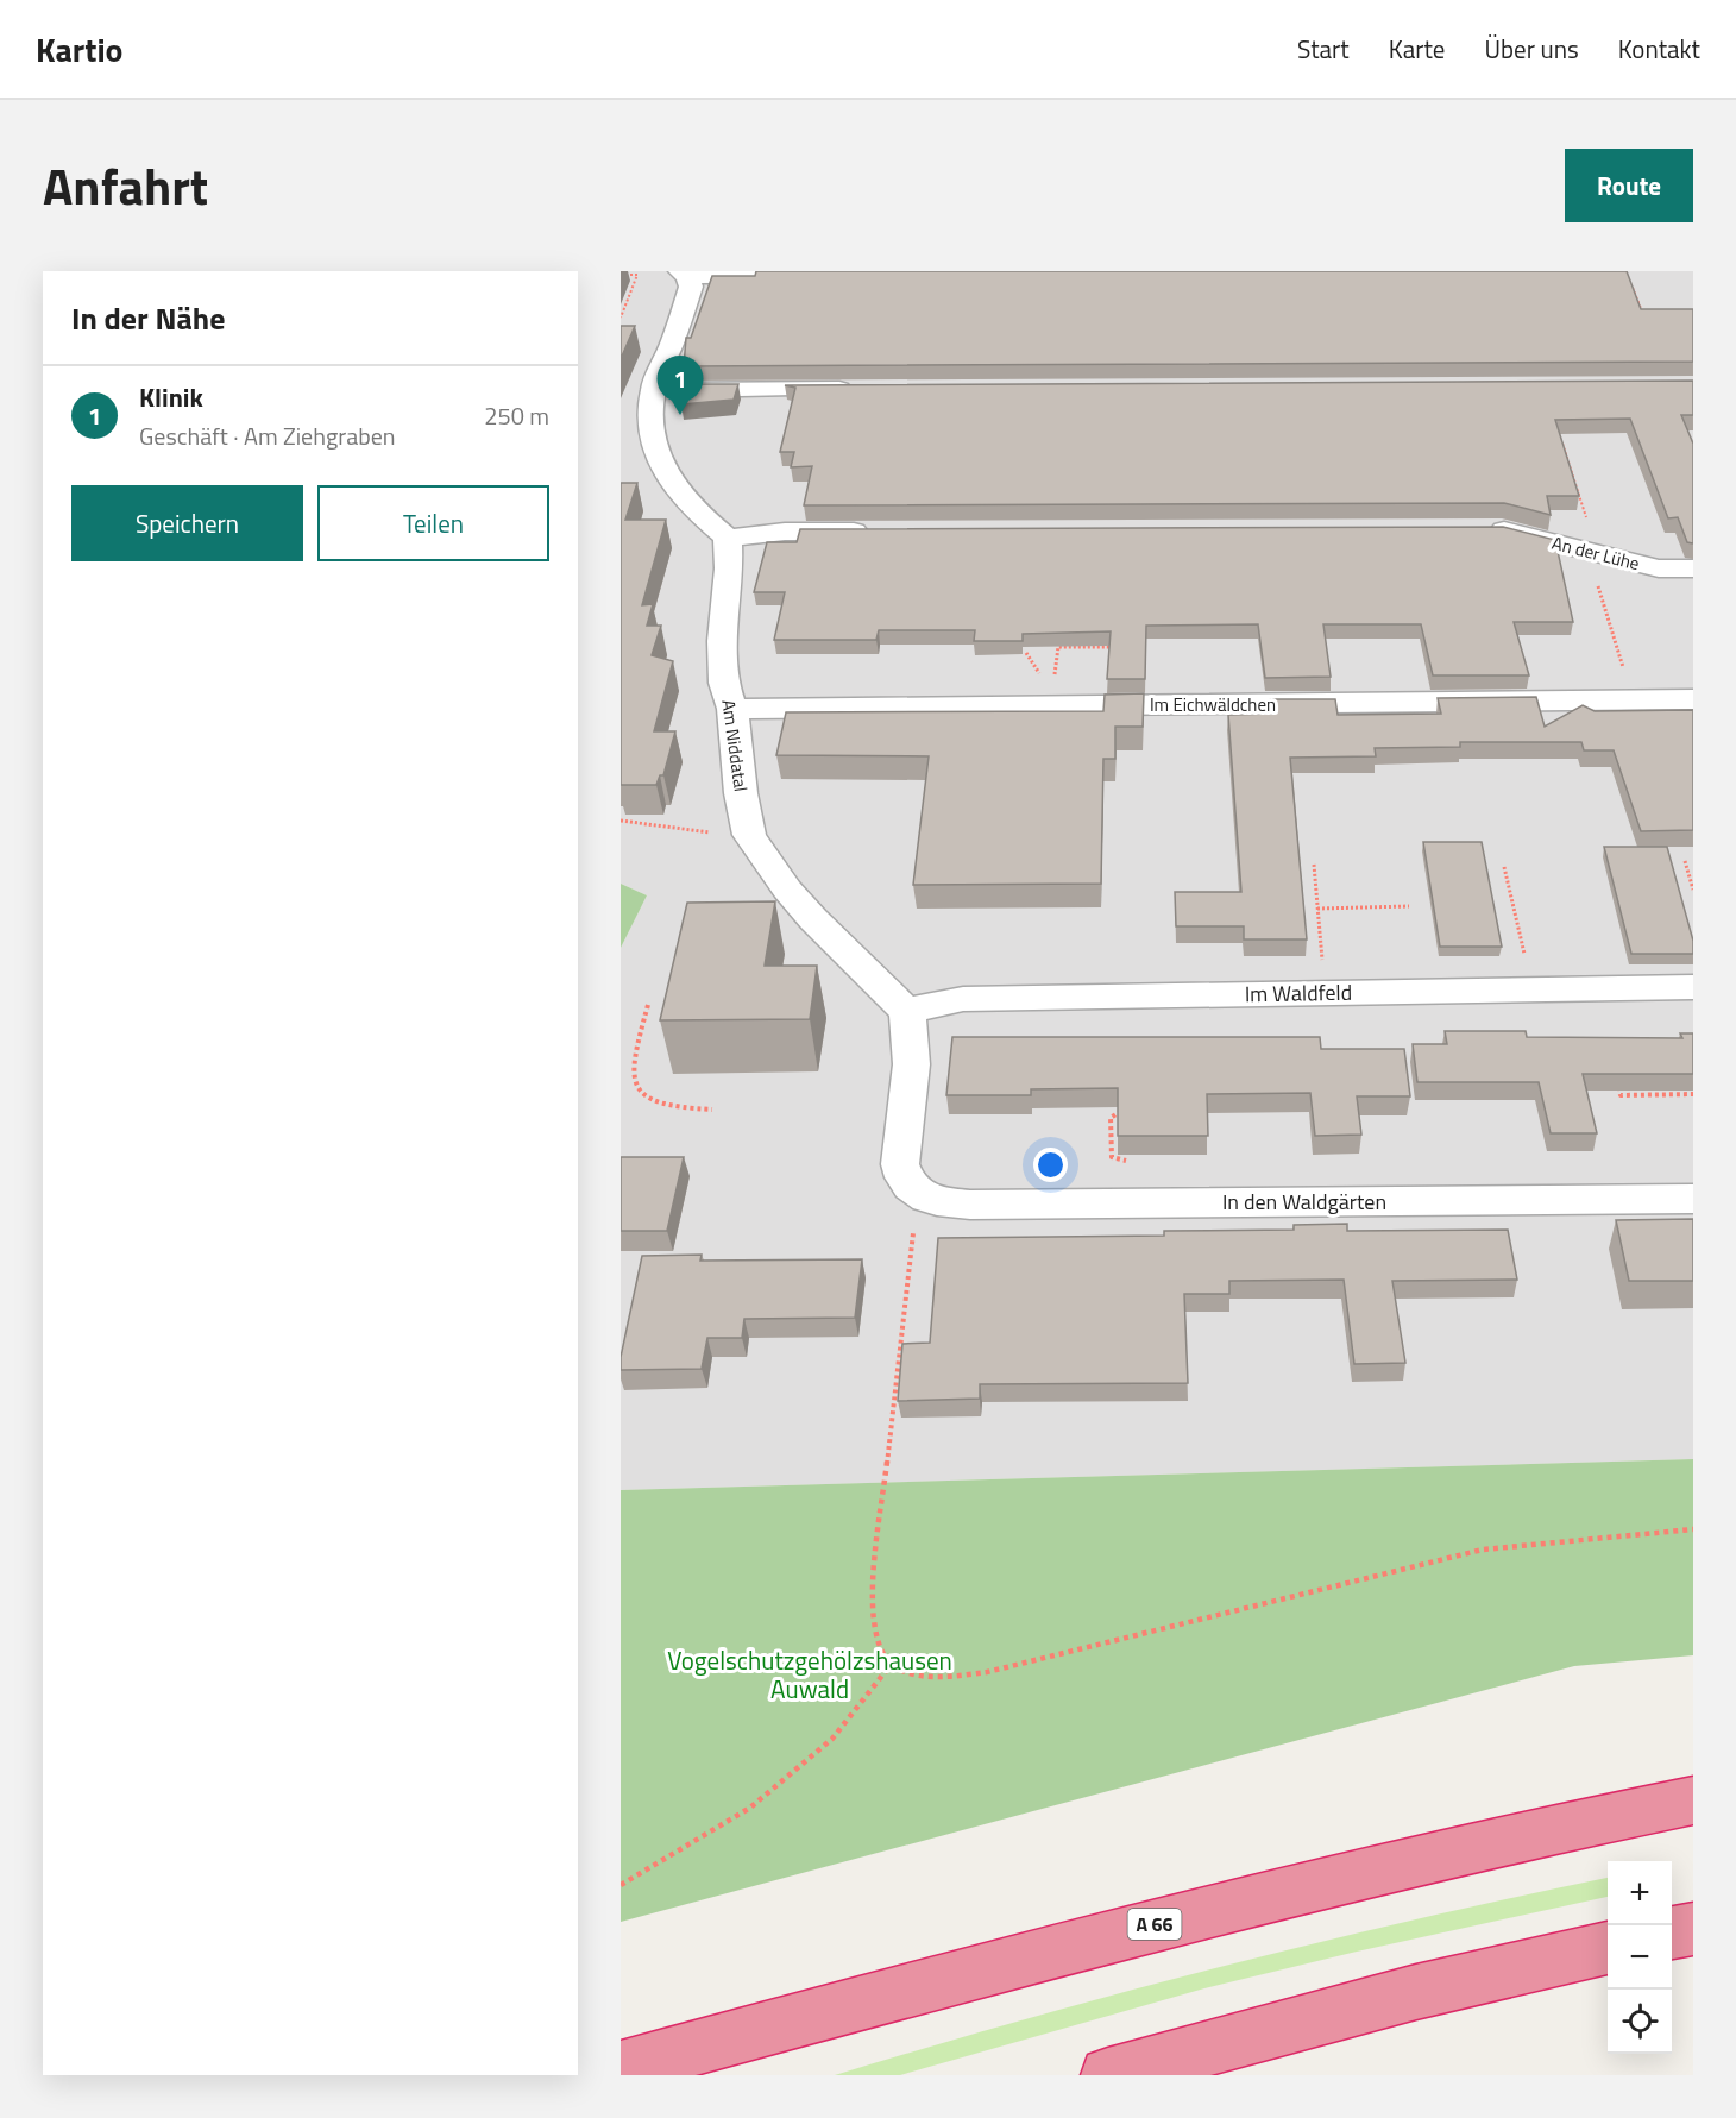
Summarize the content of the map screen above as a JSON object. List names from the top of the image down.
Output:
{
  "streets": {
    "highway": ["A 66"],
    "street": [
      "An der Lühe",
      "Im Eichwäldchen",
      "Am Niddatal",
      "Im Waldfeld",
      "In den Waldgärten"
    ]
  },
  "crossings": [
    ["Im Eichwäldchen", "Am Niddatal"],
    ["Am Niddatal", "Im Waldfeld"]
  ],
  "parks": ["Vogelschutzgehölzshausen Auwald"],
  "page": {
    "header": "Kartio",
    "nav": [
      "Start",
      "Karte",
      "Über uns",
      "Kontakt"
    ],
    "title": "Anfahrt",
    "buttons": [
      "Route",
      ["Speichern", "Teilen"]
    ],
    "heading": "In der Nähe",
    "pins": "1",
    "list": [
      {
        "mark": "1",
        "name": "Klinik",
        "note": "Geschäft · Am Ziehgraben",
        "value": "250 m"
      }
    ],
    "map_buttons": ["+", "−"]
  }
}
